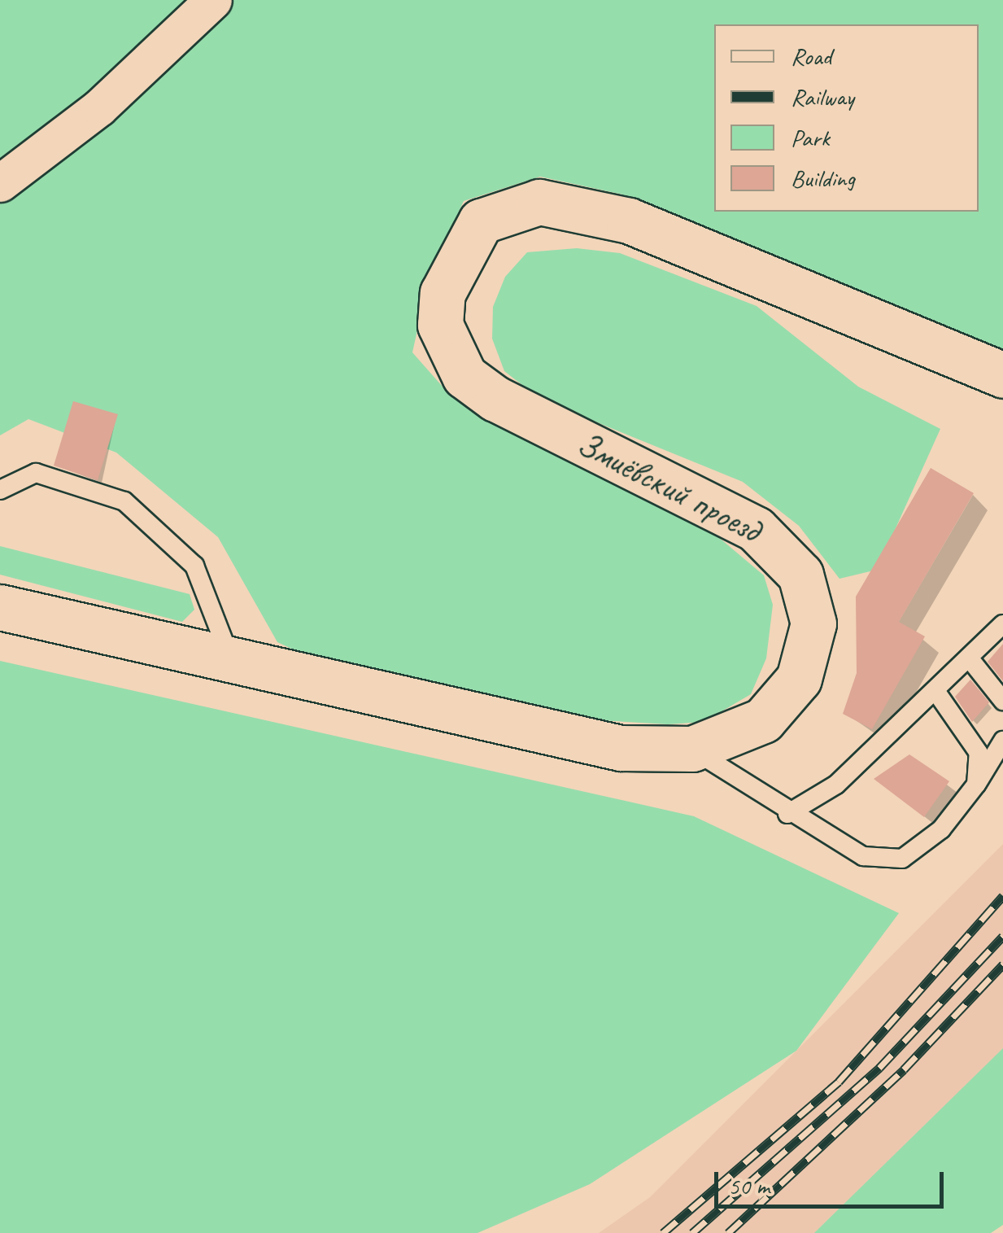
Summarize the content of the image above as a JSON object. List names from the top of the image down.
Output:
{
  "streets": {
    "main road": ["Змиёвский проезд"]
  },
  "legend": [
    "Road",
    "Railway",
    "Park",
    "Building"
  ],
  "scale_bar": "50 m"
}
